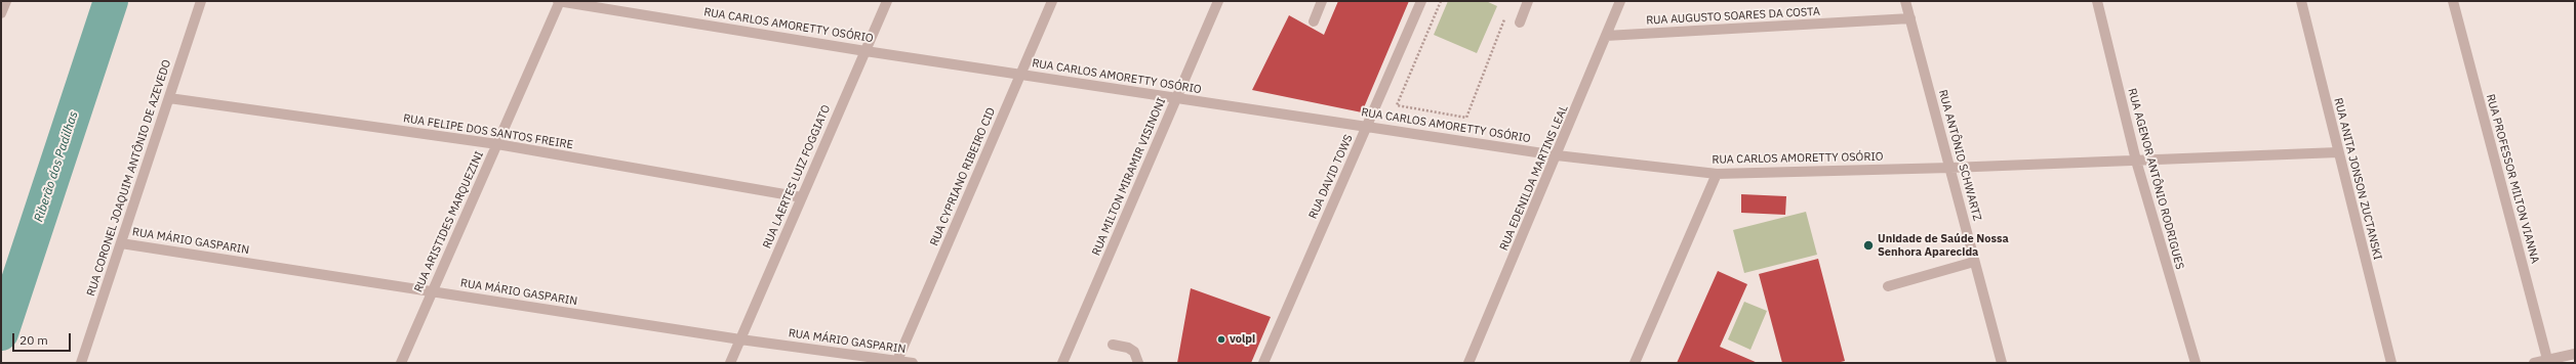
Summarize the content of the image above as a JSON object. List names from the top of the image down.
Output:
{
  "streets": {
    "street": [
      "RUA AUGUSTO SOARES DA COSTA",
      "RUA CARLOS AMORETTY OSÓRIO",
      "RUA FELIPE DOS SANTOS FREIRE",
      "RUA ANTÔNIO SCHWARTZ",
      "RUA LAERTES LUIZ FOGGIATO",
      "RUA CYPRIANO RIBEIRO CID",
      "RUA MILTON MIRAMIR VISINONI",
      "RUA DAVID TOWS",
      "RUA CORONEL JOAQUIM ANTÔNIO DE AZEVEDO",
      "RUA EDENILDA MARTINS LEAL",
      "RUA AGENOR ANTÔNIO RODRIGUES",
      "RUA ANITA JONSON ZUCTANSKI",
      "RUA PROFESSOR MILTON VIANNA",
      "RUA ARISTIDES MARQUEZINI",
      "RUA MÁRIO GASPARIN"
    ]
  },
  "crossings": [
    ["RUA AUGUSTO SOARES DA COSTA", "RUA ANTÔNIO SCHWARTZ"],
    ["RUA AUGUSTO SOARES DA COSTA", "RUA EDENILDA MARTINS LEAL"],
    ["RUA CARLOS AMORETTY OSÓRIO", "RUA ANTÔNIO SCHWARTZ"],
    ["RUA CARLOS AMORETTY OSÓRIO", "RUA LAERTES LUIZ FOGGIATO"],
    ["RUA CARLOS AMORETTY OSÓRIO", "RUA CYPRIANO RIBEIRO CID"],
    ["RUA CARLOS AMORETTY OSÓRIO", "RUA MILTON MIRAMIR VISINONI"],
    ["RUA CARLOS AMORETTY OSÓRIO", "RUA DAVID TOWS"],
    ["RUA CARLOS AMORETTY OSÓRIO", "RUA EDENILDA MARTINS LEAL"],
    ["RUA CARLOS AMORETTY OSÓRIO", "RUA AGENOR ANTÔNIO RODRIGUES"],
    ["RUA CARLOS AMORETTY OSÓRIO", "RUA ANITA JONSON ZUCTANSKI"],
    ["RUA CARLOS AMORETTY OSÓRIO", "RUA ARISTIDES MARQUEZINI"],
    ["RUA FELIPE DOS SANTOS FREIRE", "RUA LAERTES LUIZ FOGGIATO"],
    ["RUA FELIPE DOS SANTOS FREIRE", "RUA CORONEL JOAQUIM ANTÔNIO DE AZEVEDO"],
    ["RUA FELIPE DOS SANTOS FREIRE", "RUA ARISTIDES MARQUEZINI"],
    ["RUA LAERTES LUIZ FOGGIATO", "RUA MÁRIO GASPARIN"],
    ["RUA CYPRIANO RIBEIRO CID", "RUA MÁRIO GASPARIN"],
    ["RUA CORONEL JOAQUIM ANTÔNIO DE AZEVEDO", "RUA MÁRIO GASPARIN"],
    ["RUA ARISTIDES MARQUEZINI", "RUA MÁRIO GASPARIN"]
  ],
  "water": ["Riberão dos Padilhas"],
  "places": ["Unidade de Saúde Nossa Senhora Aparecida", "volpi"],
  "scale_bar": "20 m"
}
